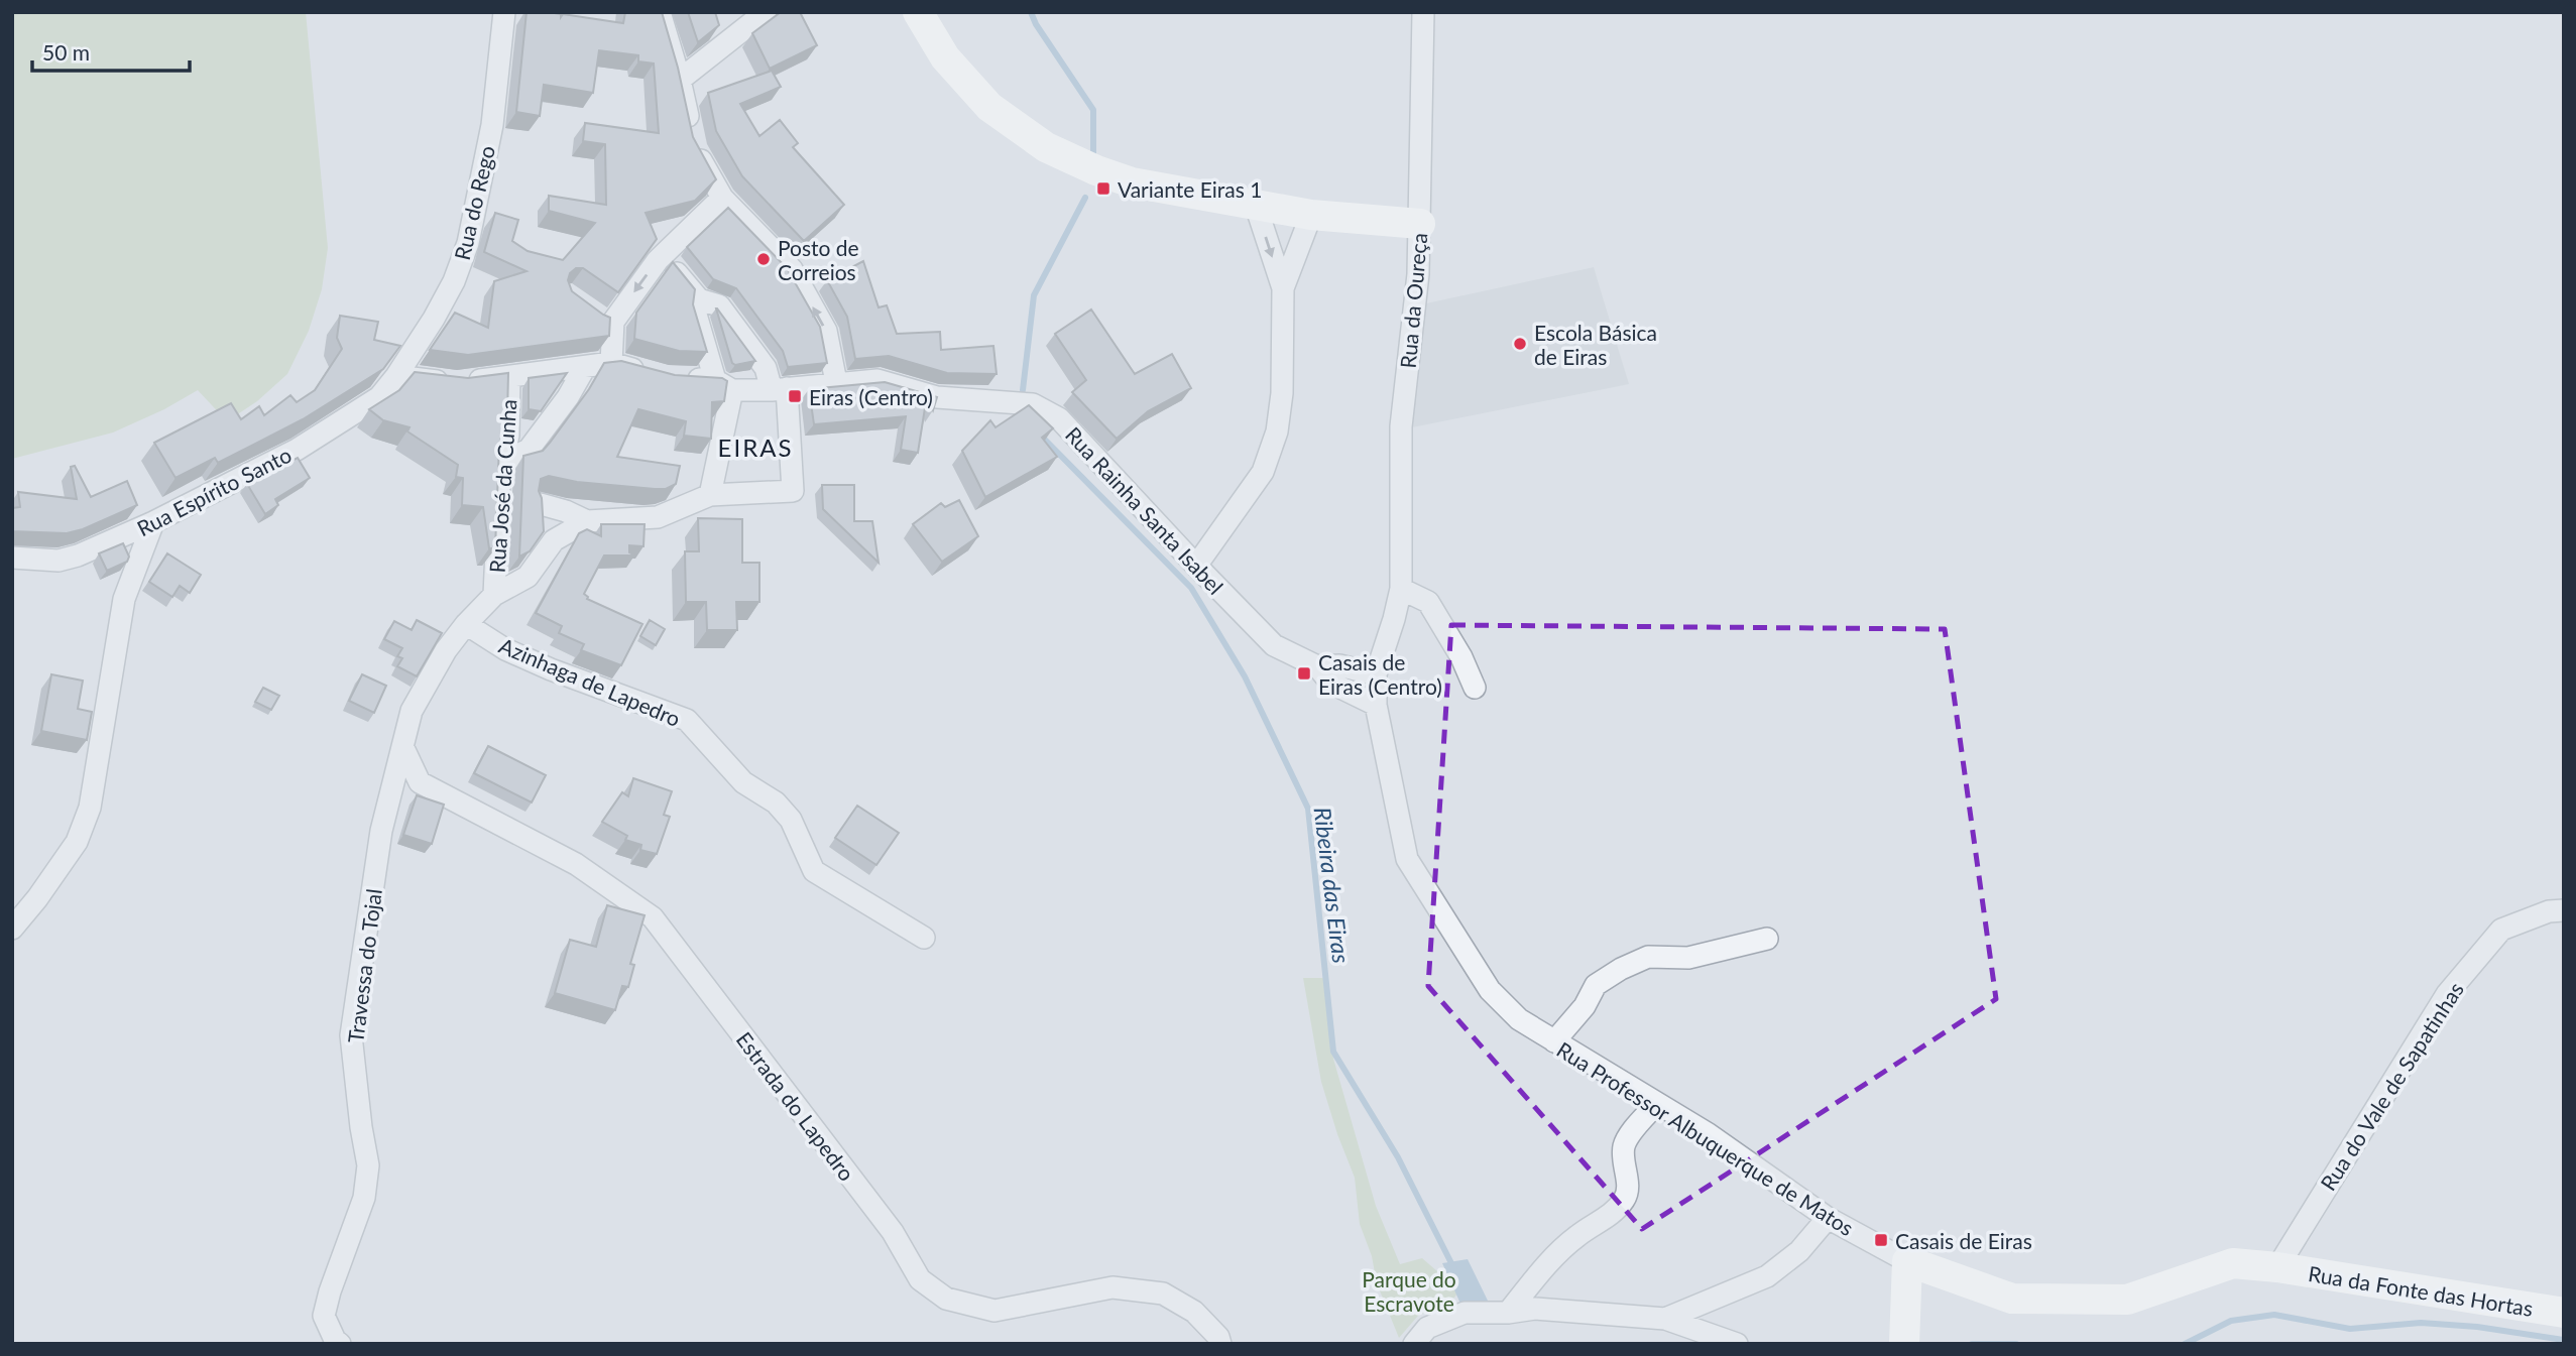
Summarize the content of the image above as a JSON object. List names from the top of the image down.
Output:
{
  "streets": {
    "street": [
      "Rua do Rego",
      "Rua da Oureça",
      "Rua José da Cunha",
      "Rua Espírito Santo",
      "Rua Rainha Santa Isabel",
      "Azinhaga de Lapedro",
      "Travessa do Tojal",
      "Rua do Vale de Sapatinhas",
      "Estrada do Lapedro",
      "Rua Professor Albuquerque de Matos",
      "Rua da Fonte das Hortas"
    ]
  },
  "crossings": [
    ["Rua do Rego", "Rua Espírito Santo"],
    ["Rua da Oureça", "Rua Professor Albuquerque de Matos"],
    ["Rua José da Cunha", "Travessa do Tojal"],
    ["Azinhaga de Lapedro", "Travessa do Tojal"],
    ["Travessa do Tojal", "Estrada do Lapedro"],
    ["Rua do Vale de Sapatinhas", "Rua da Fonte das Hortas"],
    ["Rua Professor Albuquerque de Matos", "Rua da Fonte das Hortas"]
  ],
  "districts": ["EIRAS"],
  "water": ["Ribeira das Eiras"],
  "parks": ["Parque do Escravote"],
  "places": {
    "transit": [
      "Variante Eiras 1",
      "Eiras (Centro)",
      "Casais de Eiras (Centro)",
      "Casais de Eiras"
    ],
    "other": ["Posto de Correios", "Escola Básica de Eiras"]
  },
  "scale_bar": "50 m"
}
